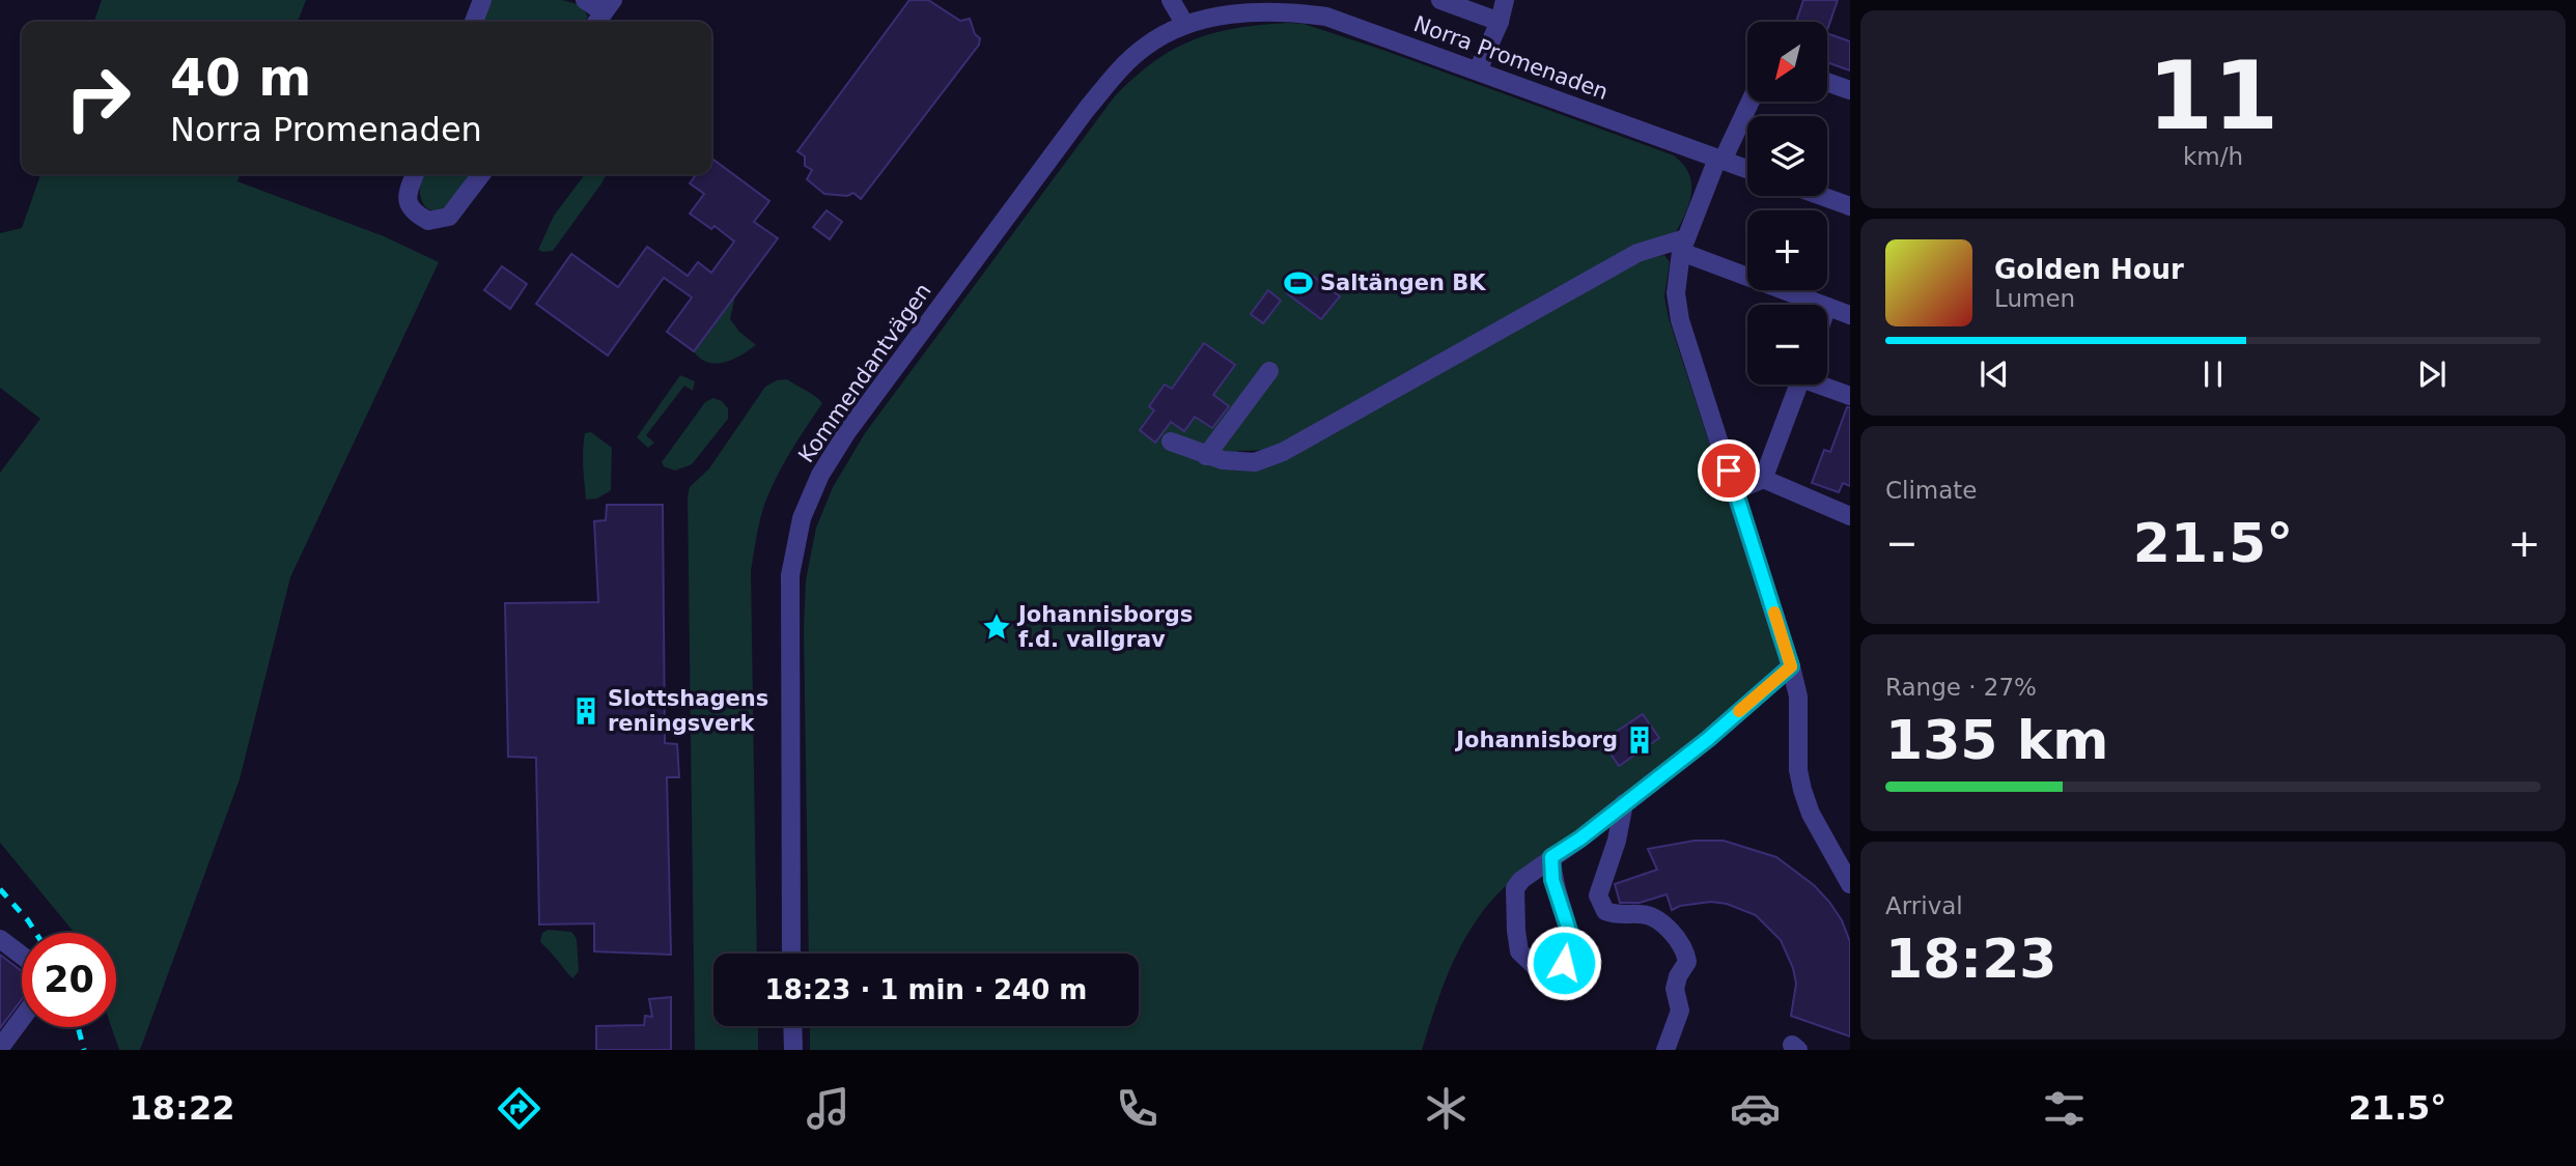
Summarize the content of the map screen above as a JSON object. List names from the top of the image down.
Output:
{
  "streets": {
    "street": ["Norra Promenaden", "Kommendantvägen"]
  },
  "crossings": [
    ["Norra Promenaden", "Kommendantvägen"]
  ],
  "places": {
    "sports": ["Saltängen BK"],
    "place": ["Johannisborgs f.d. vallgrav"],
    "building": ["Slottshagens reningsverk", "Johannisborg"]
  },
  "north": "bottom left",
  "page": {
    "tile": [
      ["11", "km/h"],
      "Climate",
      ["Range · 27%", "135 km"],
      ["Arrival", "18:23"]
    ],
    "map_buttons": ["+", "−"],
    "turn": ["40 m", "Norra Promenaden"],
    "song": ["Golden Hour", "Lumen"],
    "heat": ["−", "21.5°", "+"],
    "limit": "20",
    "trip": "18:23 · 1 min · 240 m",
    "tabs": ["18:22", "21.5°"]
  }
}
